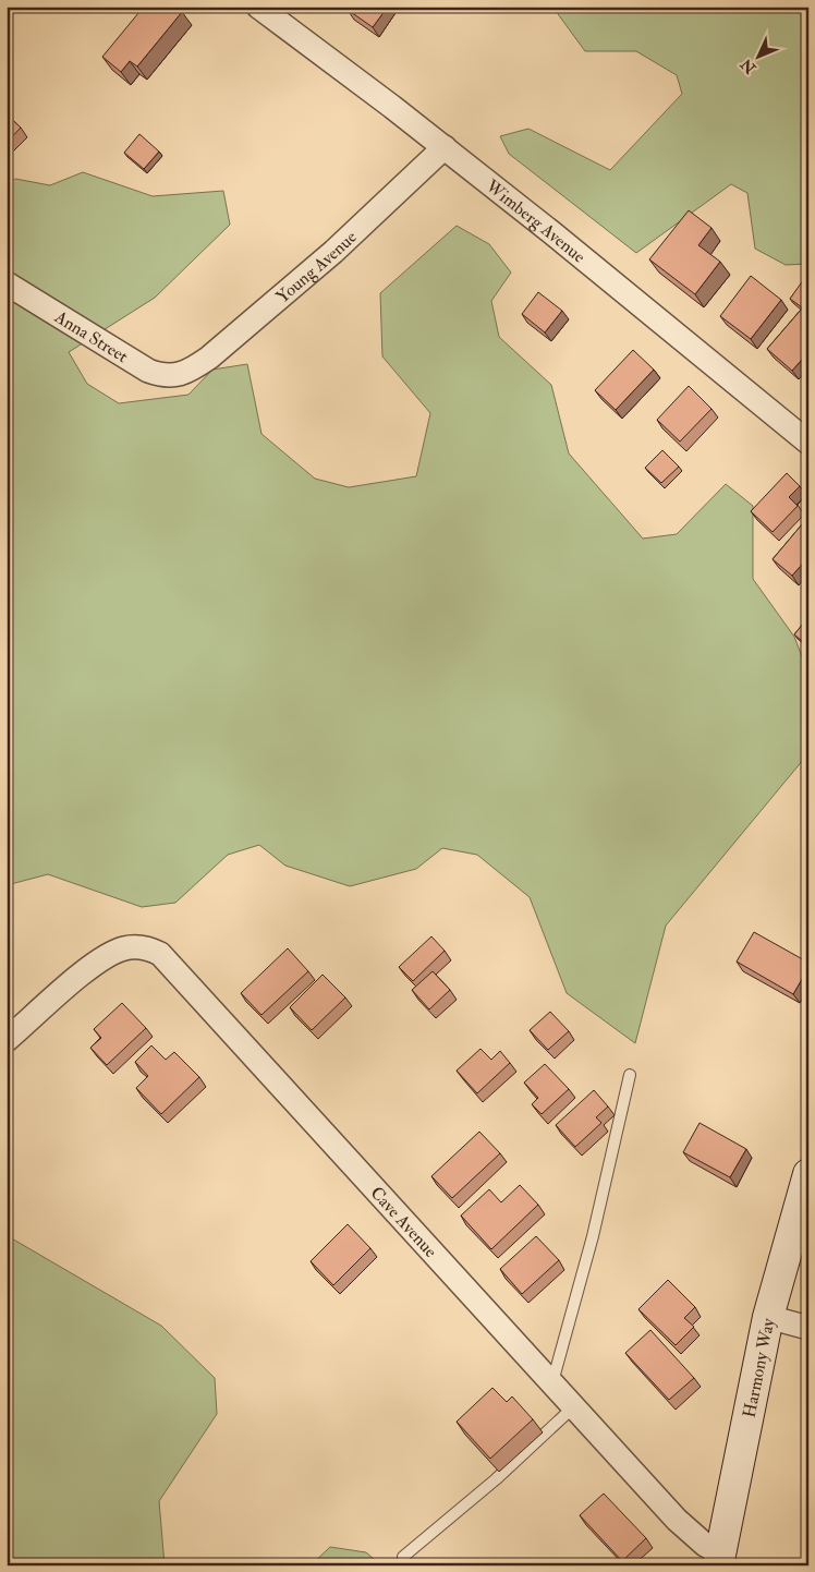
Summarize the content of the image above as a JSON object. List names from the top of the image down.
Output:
{
  "streets": {
    "street": [
      "Wimberg Avenue",
      "Young Avenue",
      "Anna Street",
      "Cave Avenue",
      "Harmony Way"
    ]
  },
  "crossings": [
    ["Wimberg Avenue", "Young Avenue"],
    ["Young Avenue", "Anna Street"],
    ["Cave Avenue", "Harmony Way"]
  ],
  "north": "bottom left"
}
